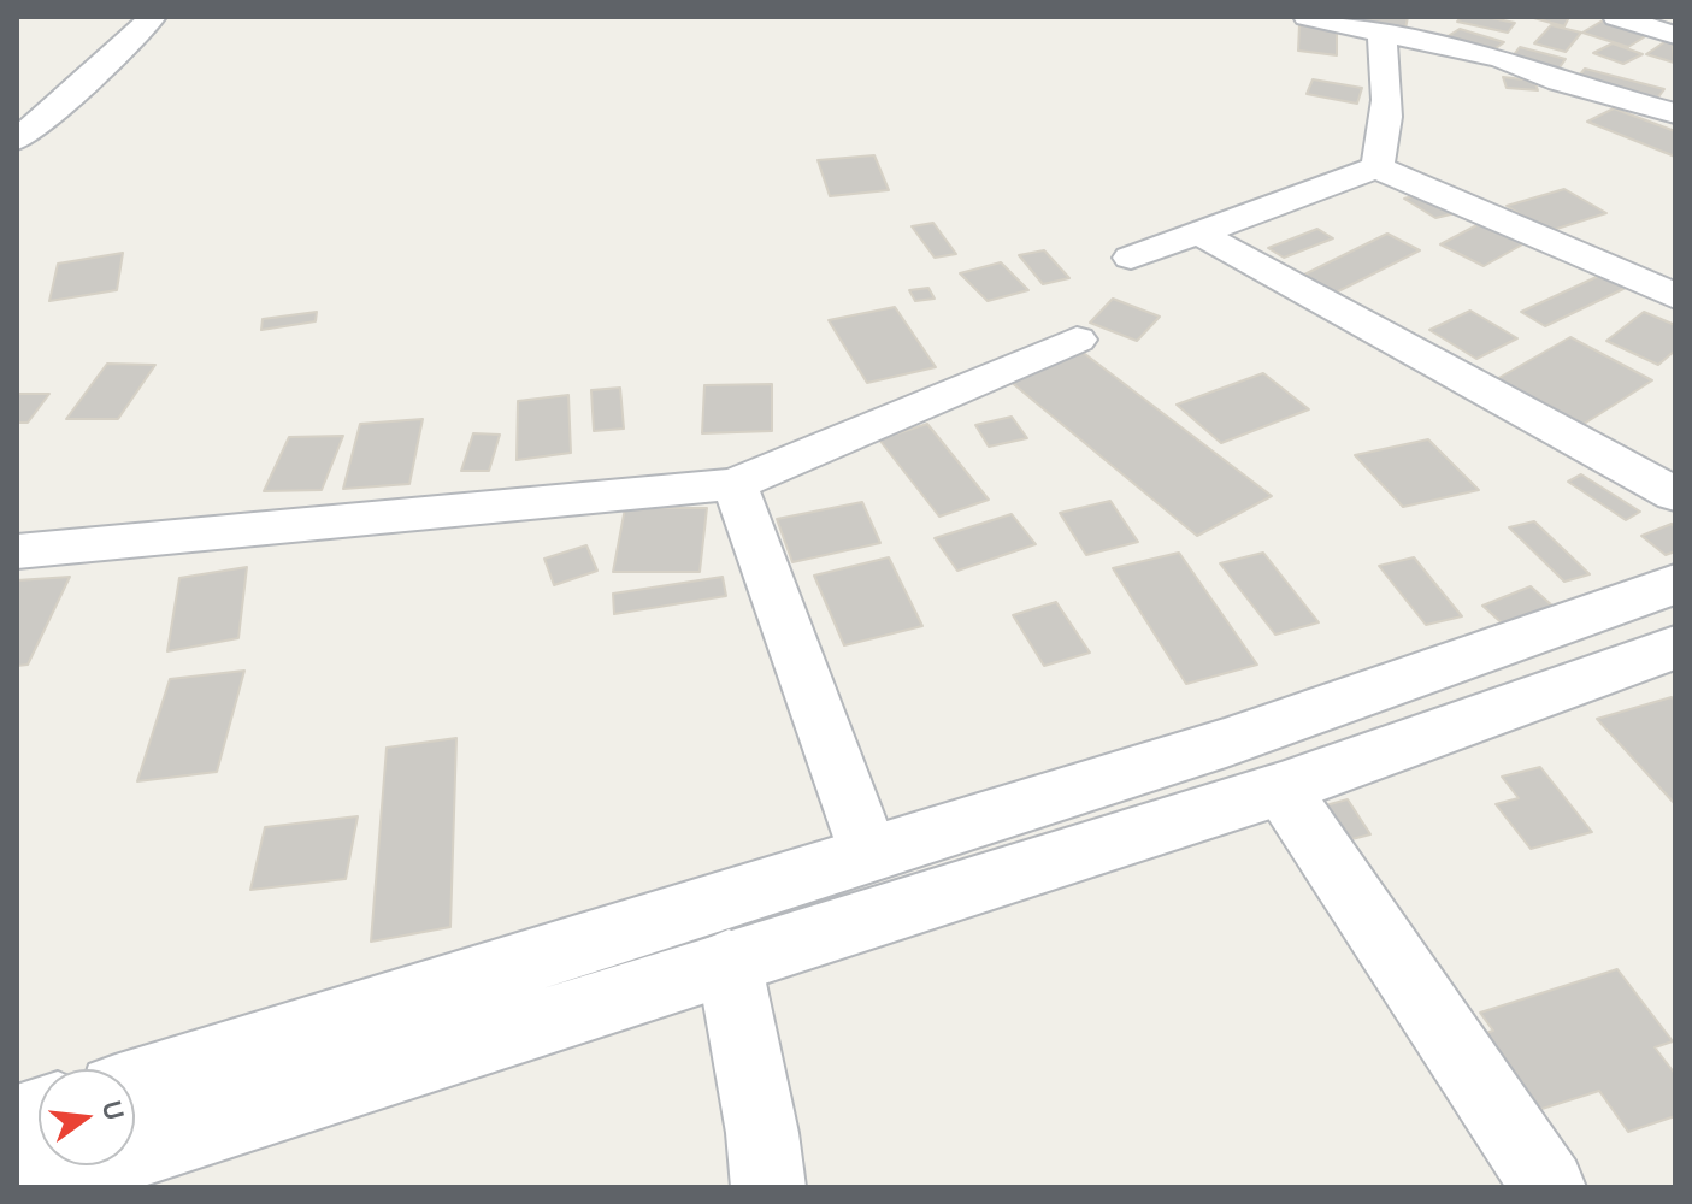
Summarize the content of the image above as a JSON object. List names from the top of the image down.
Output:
{
  "north": "right"
}
